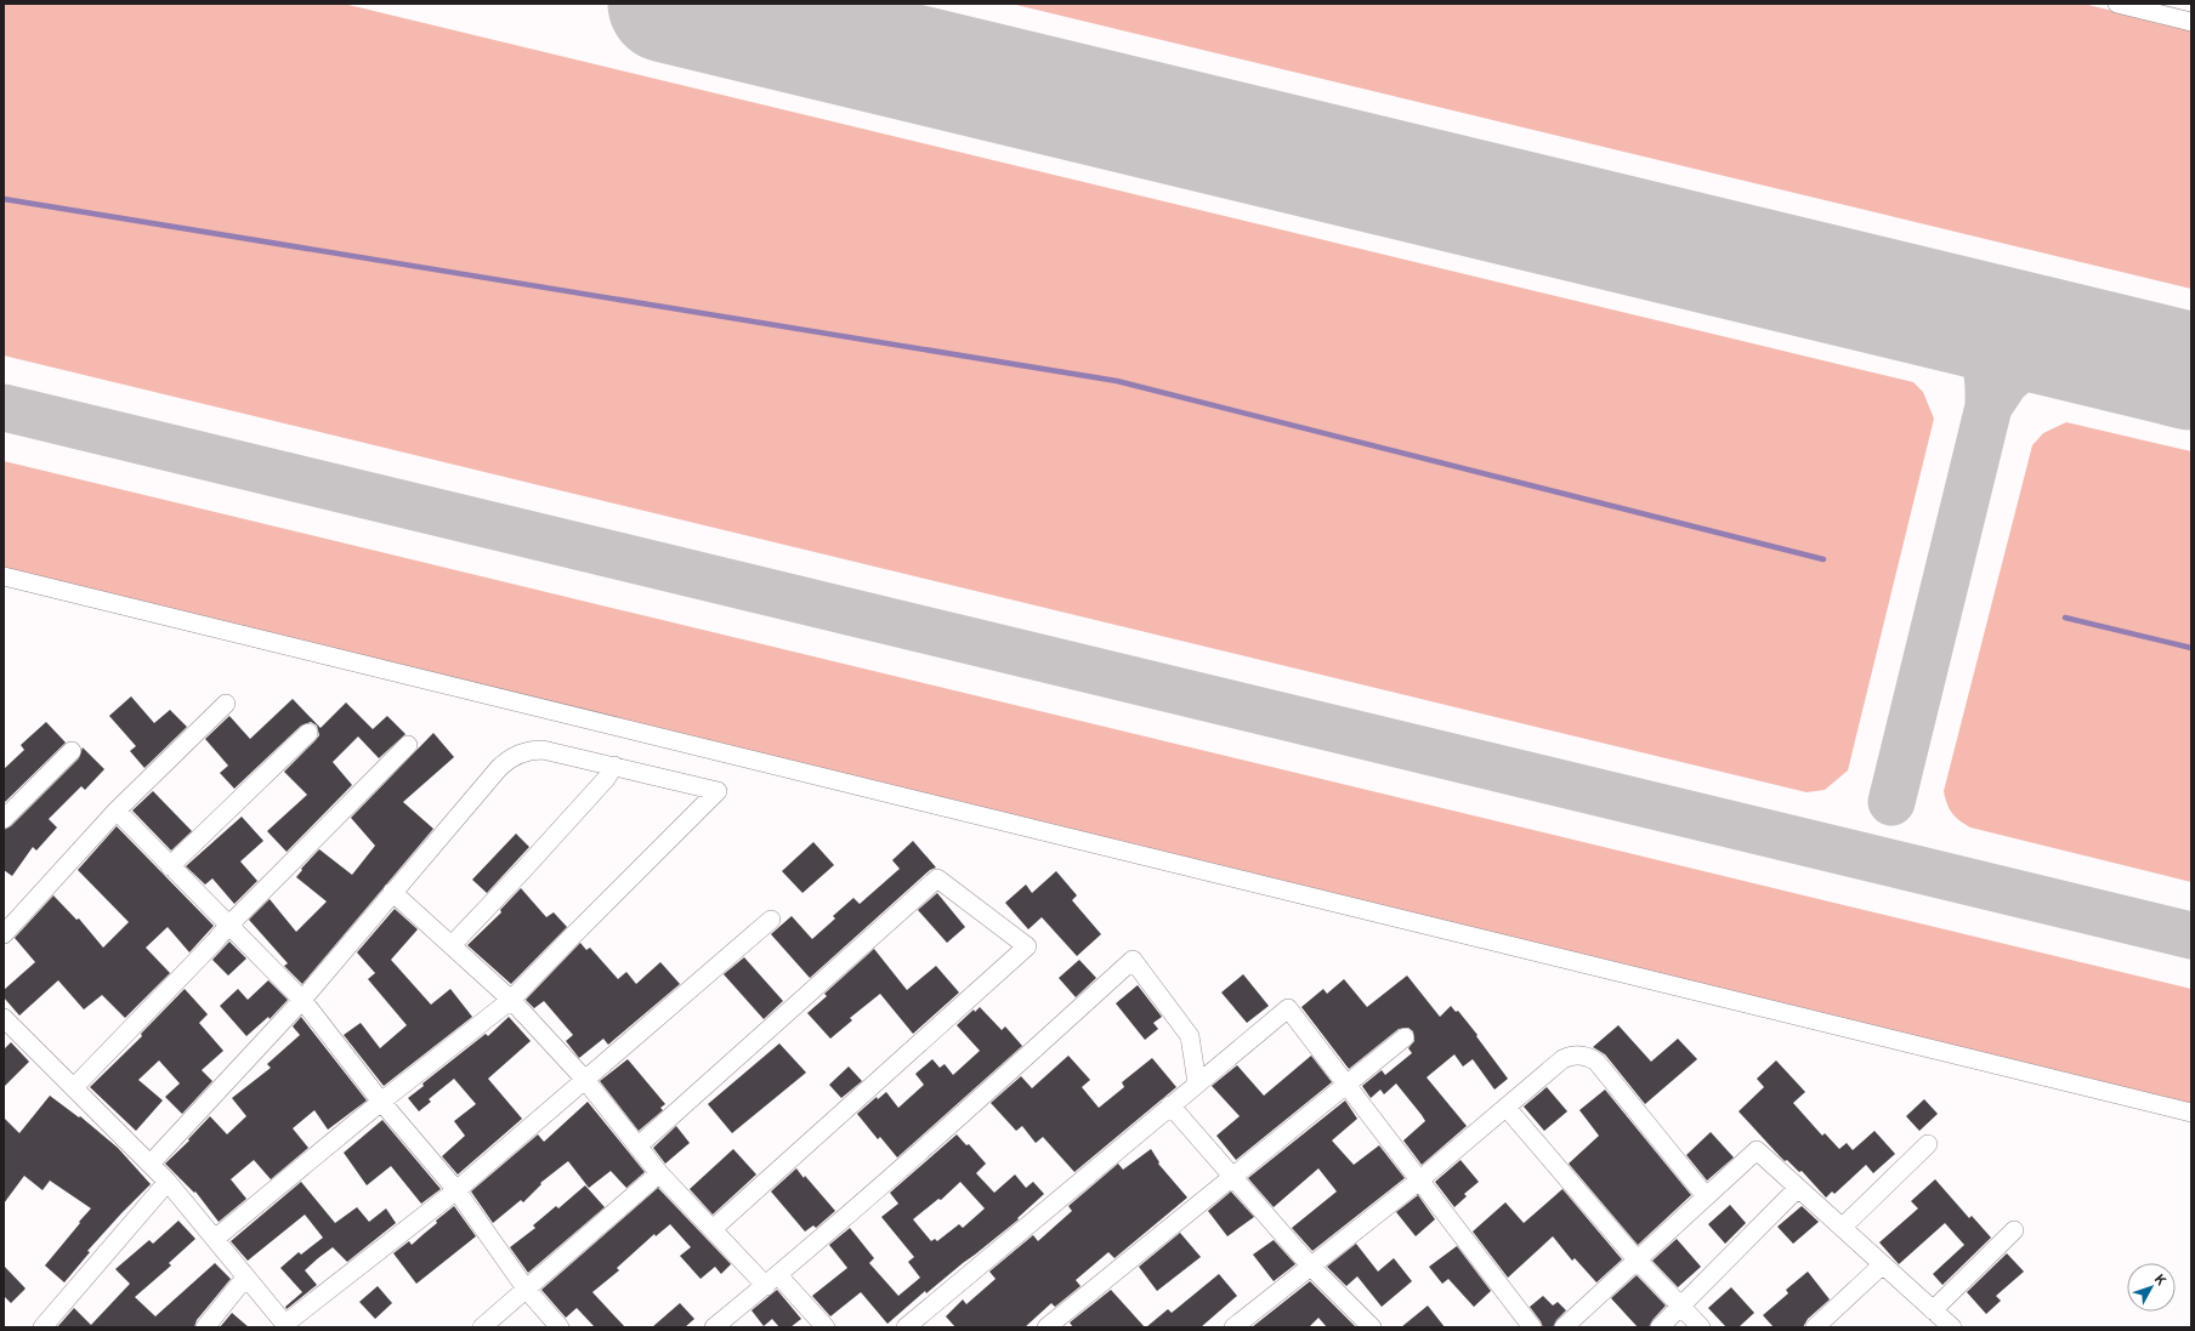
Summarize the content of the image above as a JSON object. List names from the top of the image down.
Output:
{
  "north": "top right"
}
